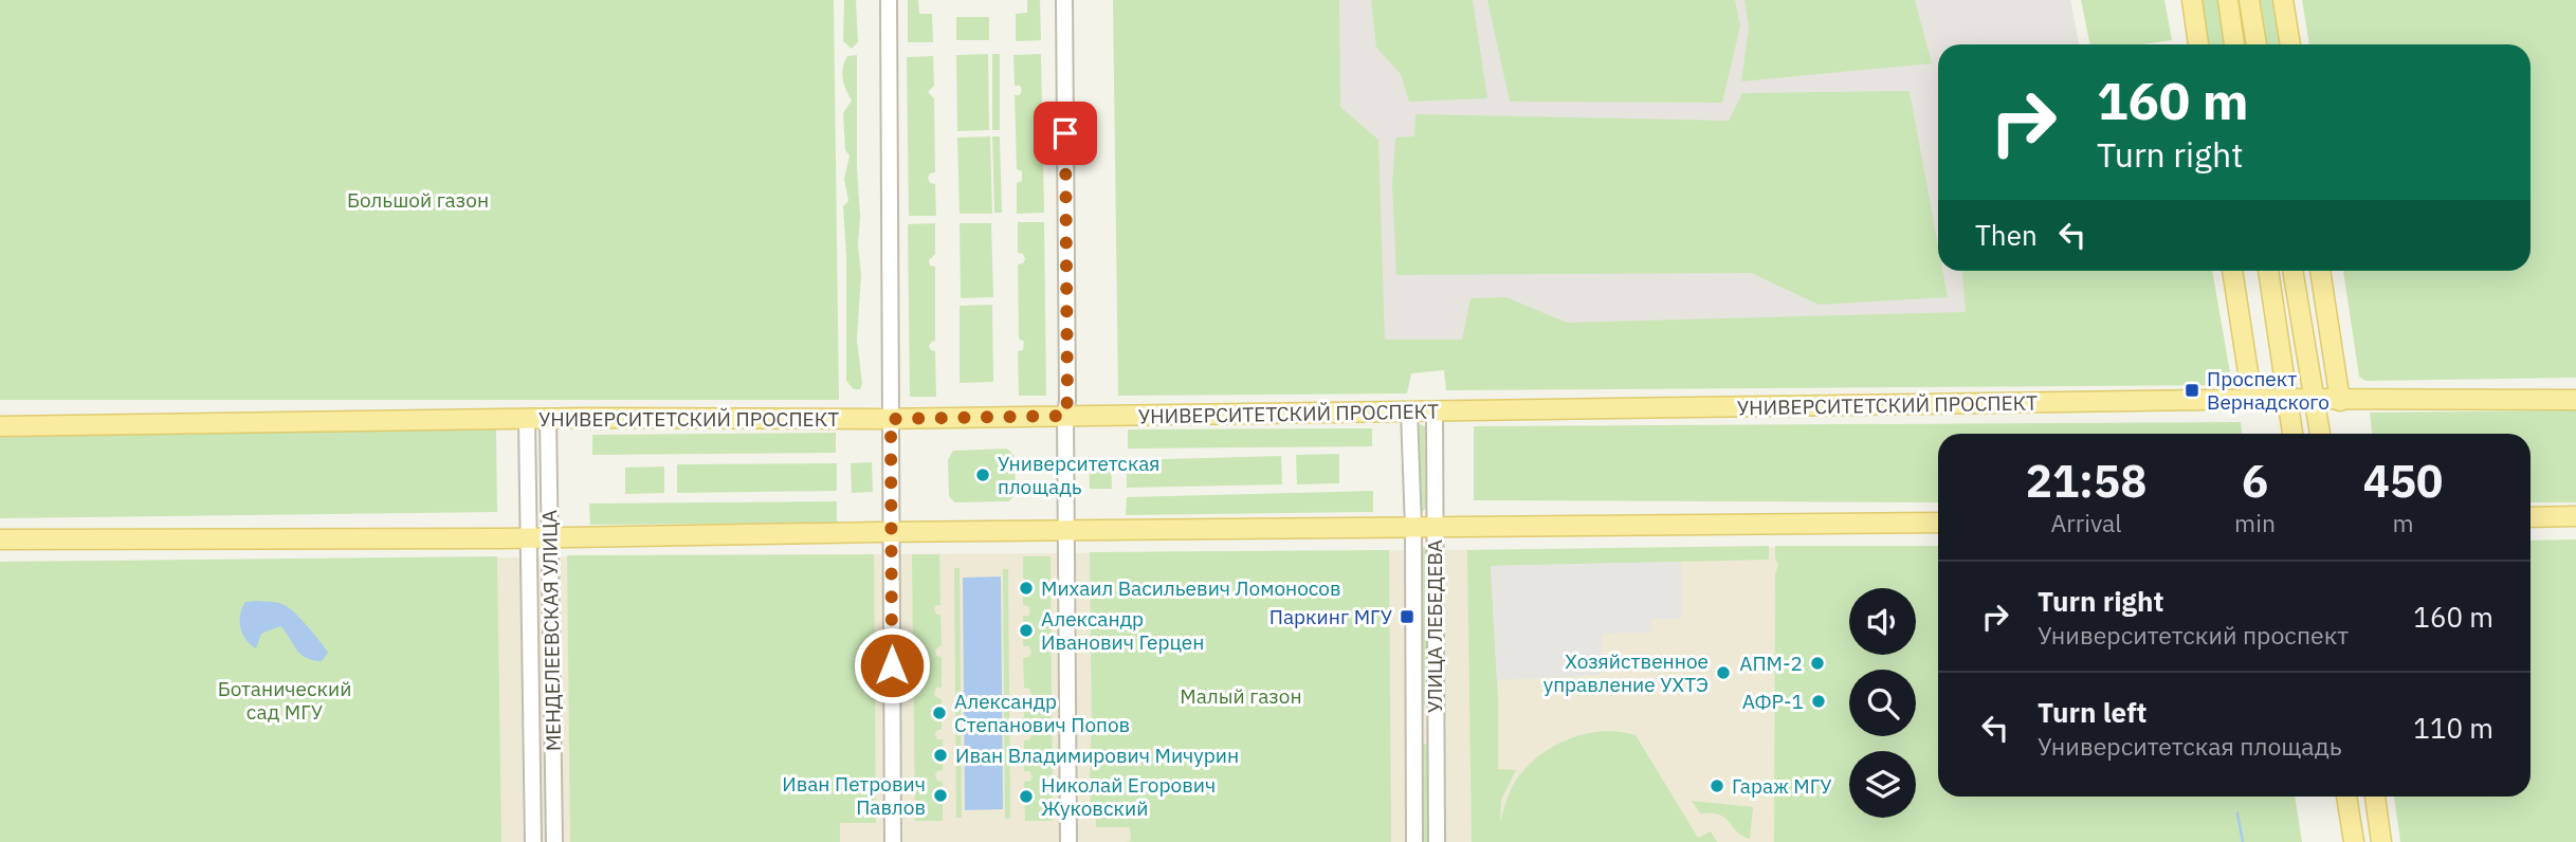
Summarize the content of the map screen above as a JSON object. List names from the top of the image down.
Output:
{
  "streets": {
    "main road": ["УНИВЕРСИТЕТСКИЙ ПРОСПЕКТ"],
    "street": ["УЛИЦА ЛЕБЕДЕВА", "МЕНДЕЛЕЕВСКАЯ УЛИЦА"]
  },
  "crossings": [
    ["УНИВЕРСИТЕТСКИЙ ПРОСПЕКТ", "УЛИЦА ЛЕБЕДЕВА"],
    ["УНИВЕРСИТЕТСКИЙ ПРОСПЕКТ", "МЕНДЕЛЕЕВСКАЯ УЛИЦА"]
  ],
  "parks": ["Большой газон", "Ботанический сад МГУ", "Малый газон"],
  "places": {
    "transit": ["Проспект Вернадского", "Паркинг МГУ"],
    "other": [
      "Университетская площадь",
      "Михаил Васильевич Ломоносов",
      "Александр Иванович Герцен",
      "АПМ-2",
      "Хозяйственное управление УХТЭ",
      "АФР-1",
      "Александр Степанович Попов",
      "Иван Владимирович Мичурин",
      "Гараж МГУ",
      "Иван Петрович Павлов",
      "Николай Егорович Жуковский"
    ]
  },
  "page": {
    "turn": ["160 m", "Turn right"],
    "then": "Then",
    "eta": [
      "21:58",
      "Arrival",
      "6",
      "min",
      "450",
      "m"
    ],
    "list": [
      {
        "name": "Turn right",
        "note": "Университетский проспект",
        "value": "160 m"
      },
      {
        "name": "Turn left",
        "note": "Университетская площадь",
        "value": "110 m"
      }
    ]
  }
}
